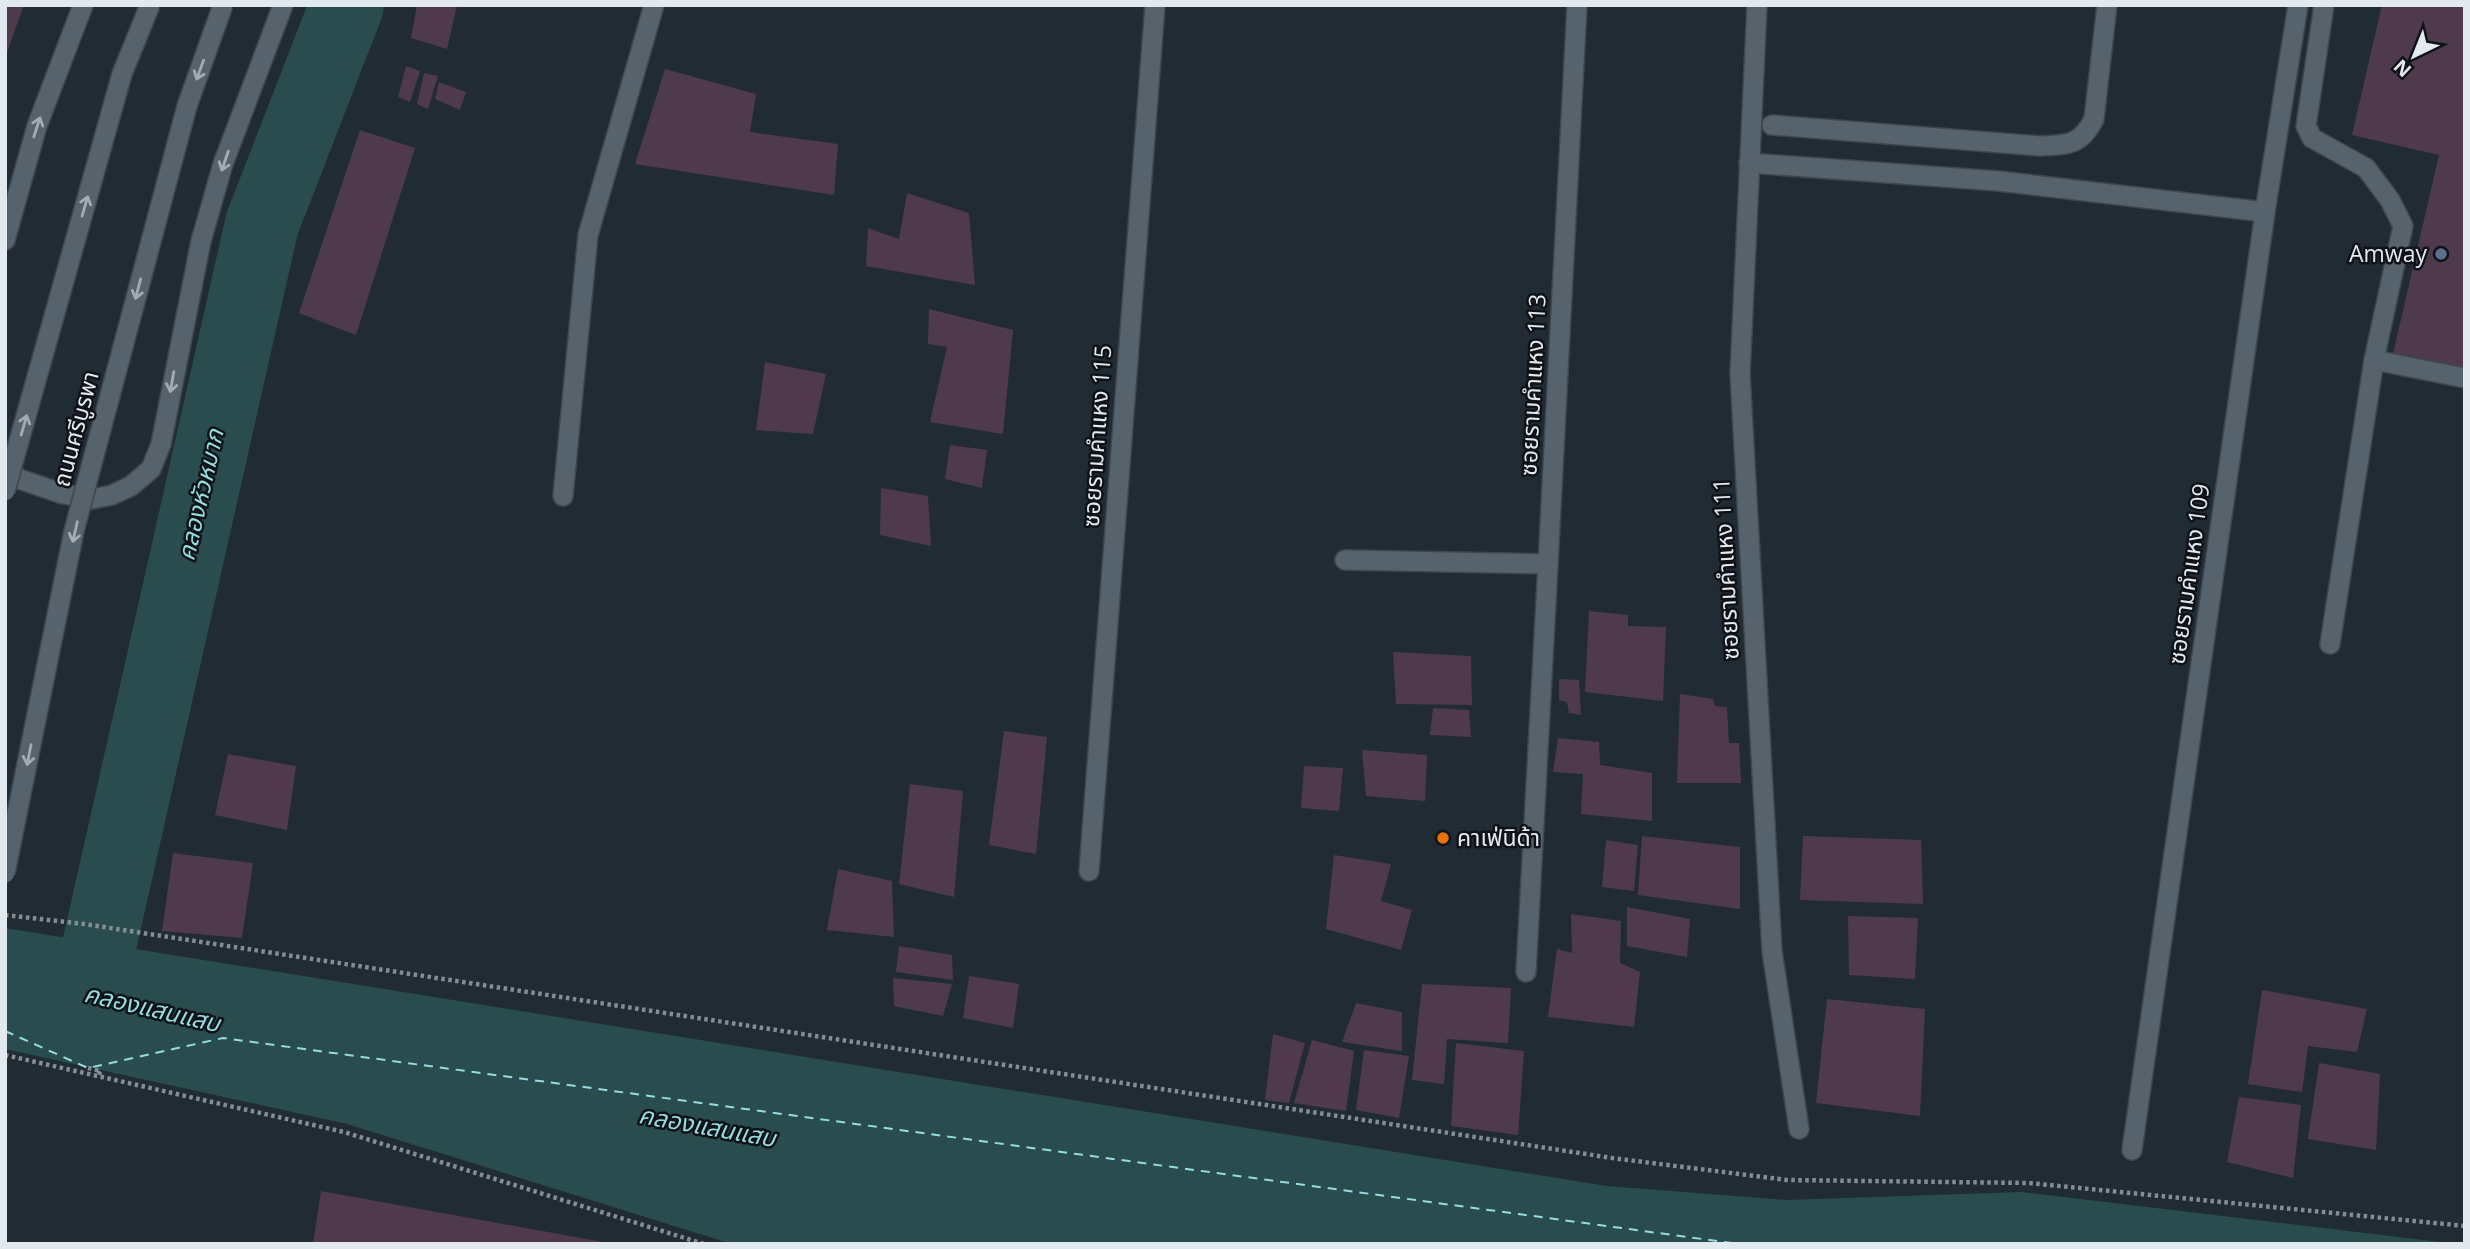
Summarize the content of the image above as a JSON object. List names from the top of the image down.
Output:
{
  "streets": {
    "street": [
      "ซอยรามคำแหง 113",
      "ถนนศรีบูรพา",
      "ซอยรามคำแหง 115",
      "ซอยรามคำแหง 111",
      "ซอยรามคำแหง 109"
    ]
  },
  "water": ["คลองหัวหมาก", "คลองแสนแสบ"],
  "places": ["Amway", "คาเฟ่นิด้า"],
  "north": "bottom left"
}
